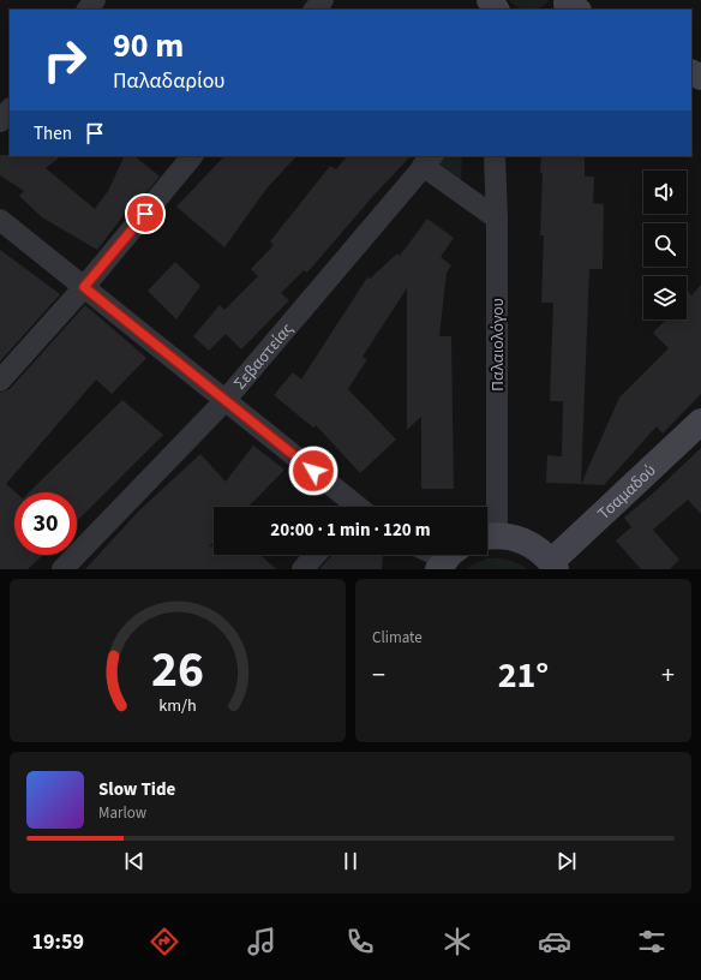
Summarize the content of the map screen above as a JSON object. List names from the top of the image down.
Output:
{
  "streets": {
    "street": ["Παλαιολόγου", "Σεβαστείας", "Τσαμαδού"]
  },
  "page": {
    "turn": ["90 m", "Παλαδαρίου"],
    "then": "Then",
    "limit": "30",
    "trip": "20:00 · 1 min · 120 m",
    "tile": "Climate",
    "heat": ["−", "21°", "+"],
    "song": ["Slow Tide", "Marlow"],
    "tabs": "19:59",
    "gauge": ["26", "km/h"]
  }
}
